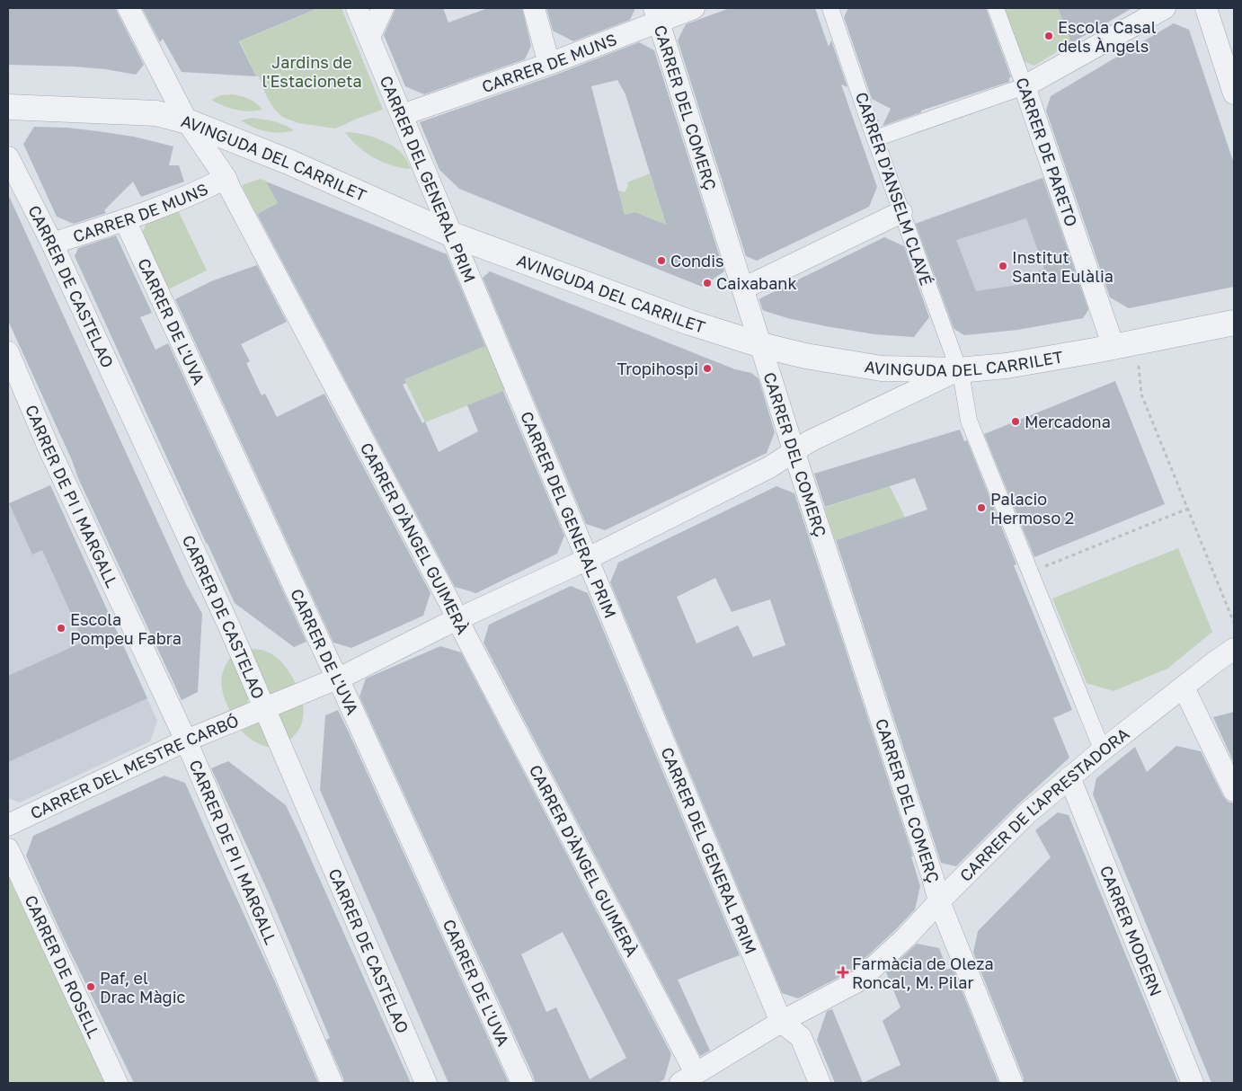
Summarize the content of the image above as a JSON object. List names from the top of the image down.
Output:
{
  "streets": {
    "street": [
      "CARRER DE MUNS",
      "CARRER DEL COMERÇ",
      "CARRER DE PARETO",
      "AVINGUDA DEL CARRILET",
      "CARRER DEL GENERAL PRIM",
      "CARRER D'ANSELM CLAVÉ",
      "CARRER DE CASTELAO",
      "CARRER DE L'UVA",
      "CARRER DE PI I MARGALL",
      "CARRER D'ÀNGEL GUIMERÀ",
      "CARRER DEL MESTRE CARBÓ",
      "CARRER DE L'APRESTADORA",
      "CARRER MODERN",
      "CARRER DE ROSELL"
    ]
  },
  "crossings": [
    ["CARRER DE MUNS", "CARRER DEL COMERÇ"],
    ["CARRER DE MUNS", "CARRER DEL GENERAL PRIM"],
    ["CARRER DE MUNS", "CARRER DE CASTELAO"],
    ["CARRER DE MUNS", "CARRER DE L'UVA"],
    ["CARRER DE MUNS", "CARRER D'ÀNGEL GUIMERÀ"],
    ["CARRER DEL COMERÇ", "AVINGUDA DEL CARRILET"],
    ["CARRER DEL COMERÇ", "CARRER DEL MESTRE CARBÓ"],
    ["CARRER DEL COMERÇ", "CARRER DE L'APRESTADORA"],
    ["CARRER DE PARETO", "AVINGUDA DEL CARRILET"],
    ["AVINGUDA DEL CARRILET", "CARRER DEL GENERAL PRIM"],
    ["AVINGUDA DEL CARRILET", "CARRER D'ANSELM CLAVÉ"],
    ["AVINGUDA DEL CARRILET", "CARRER D'ÀNGEL GUIMERÀ"],
    ["AVINGUDA DEL CARRILET", "CARRER DEL MESTRE CARBÓ"],
    ["CARRER DEL GENERAL PRIM", "CARRER DEL MESTRE CARBÓ"],
    ["CARRER DEL GENERAL PRIM", "CARRER DE L'APRESTADORA"],
    ["CARRER D'ANSELM CLAVÉ", "CARRER DEL MESTRE CARBÓ"],
    ["CARRER D'ANSELM CLAVÉ", "CARRER DE L'APRESTADORA"],
    ["CARRER DE CASTELAO", "CARRER DEL MESTRE CARBÓ"],
    ["CARRER DE L'UVA", "CARRER DEL MESTRE CARBÓ"],
    ["CARRER DE PI I MARGALL", "CARRER DEL MESTRE CARBÓ"],
    ["CARRER D'ÀNGEL GUIMERÀ", "CARRER DEL MESTRE CARBÓ"],
    ["CARRER D'ÀNGEL GUIMERÀ", "CARRER DE L'APRESTADORA"],
    ["CARRER DE L'APRESTADORA", "CARRER MODERN"]
  ],
  "parks": ["Jardins de l'Estacioneta"],
  "places": {
    "other": [
      "Escola Casal dels Àngels",
      "Condis",
      "Institut Santa Eulàlia",
      "Caixabank",
      "Tropihospi",
      "Mercadona",
      "Palacio Hermoso 2",
      "Escola Pompeu Fabra",
      "Paf, el Drac Màgic"
    ],
    "health": ["Farmàcia de Oleza Roncal, M. Pilar"]
  }
}
